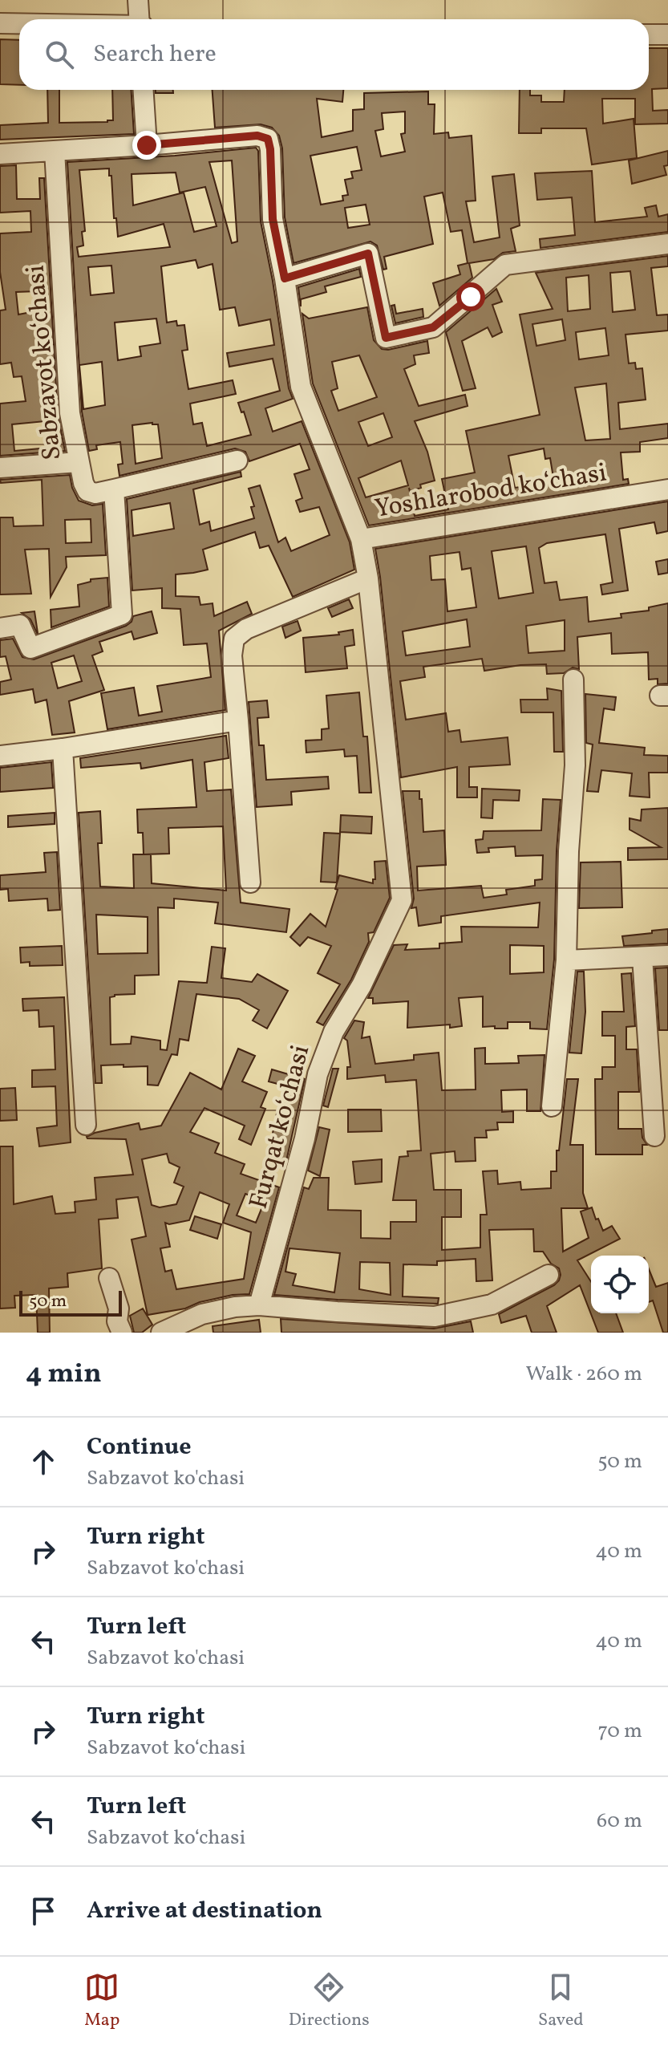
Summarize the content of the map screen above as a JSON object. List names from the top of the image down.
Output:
{
  "streets": {
    "street": ["Sabzavot koʻchasi", "Yoshlarobod koʻchasi", "Furqat koʻchasi"]
  },
  "crossings": [
    ["Yoshlarobod koʻchasi", "Furqat koʻchasi"]
  ],
  "scale_bar": "50 m",
  "page": {
    "search": "Search here",
    "scale": "50 m",
    "heading": ["4 min", "Walk · 260 m"],
    "list": [
      ["Continue", "Sabzavot ko'chasi", "50 m"],
      ["Turn right", "Sabzavot ko'chasi", "40 m"],
      ["Turn left", "Sabzavot ko'chasi", "40 m"],
      ["Turn right", "Sabzavot koʻchasi", "70 m"],
      ["Turn left", "Sabzavot koʻchasi", "60 m"],
      "Arrive at destination"
    ],
    "nav": ["Map", "Directions", "Saved"]
  }
}
